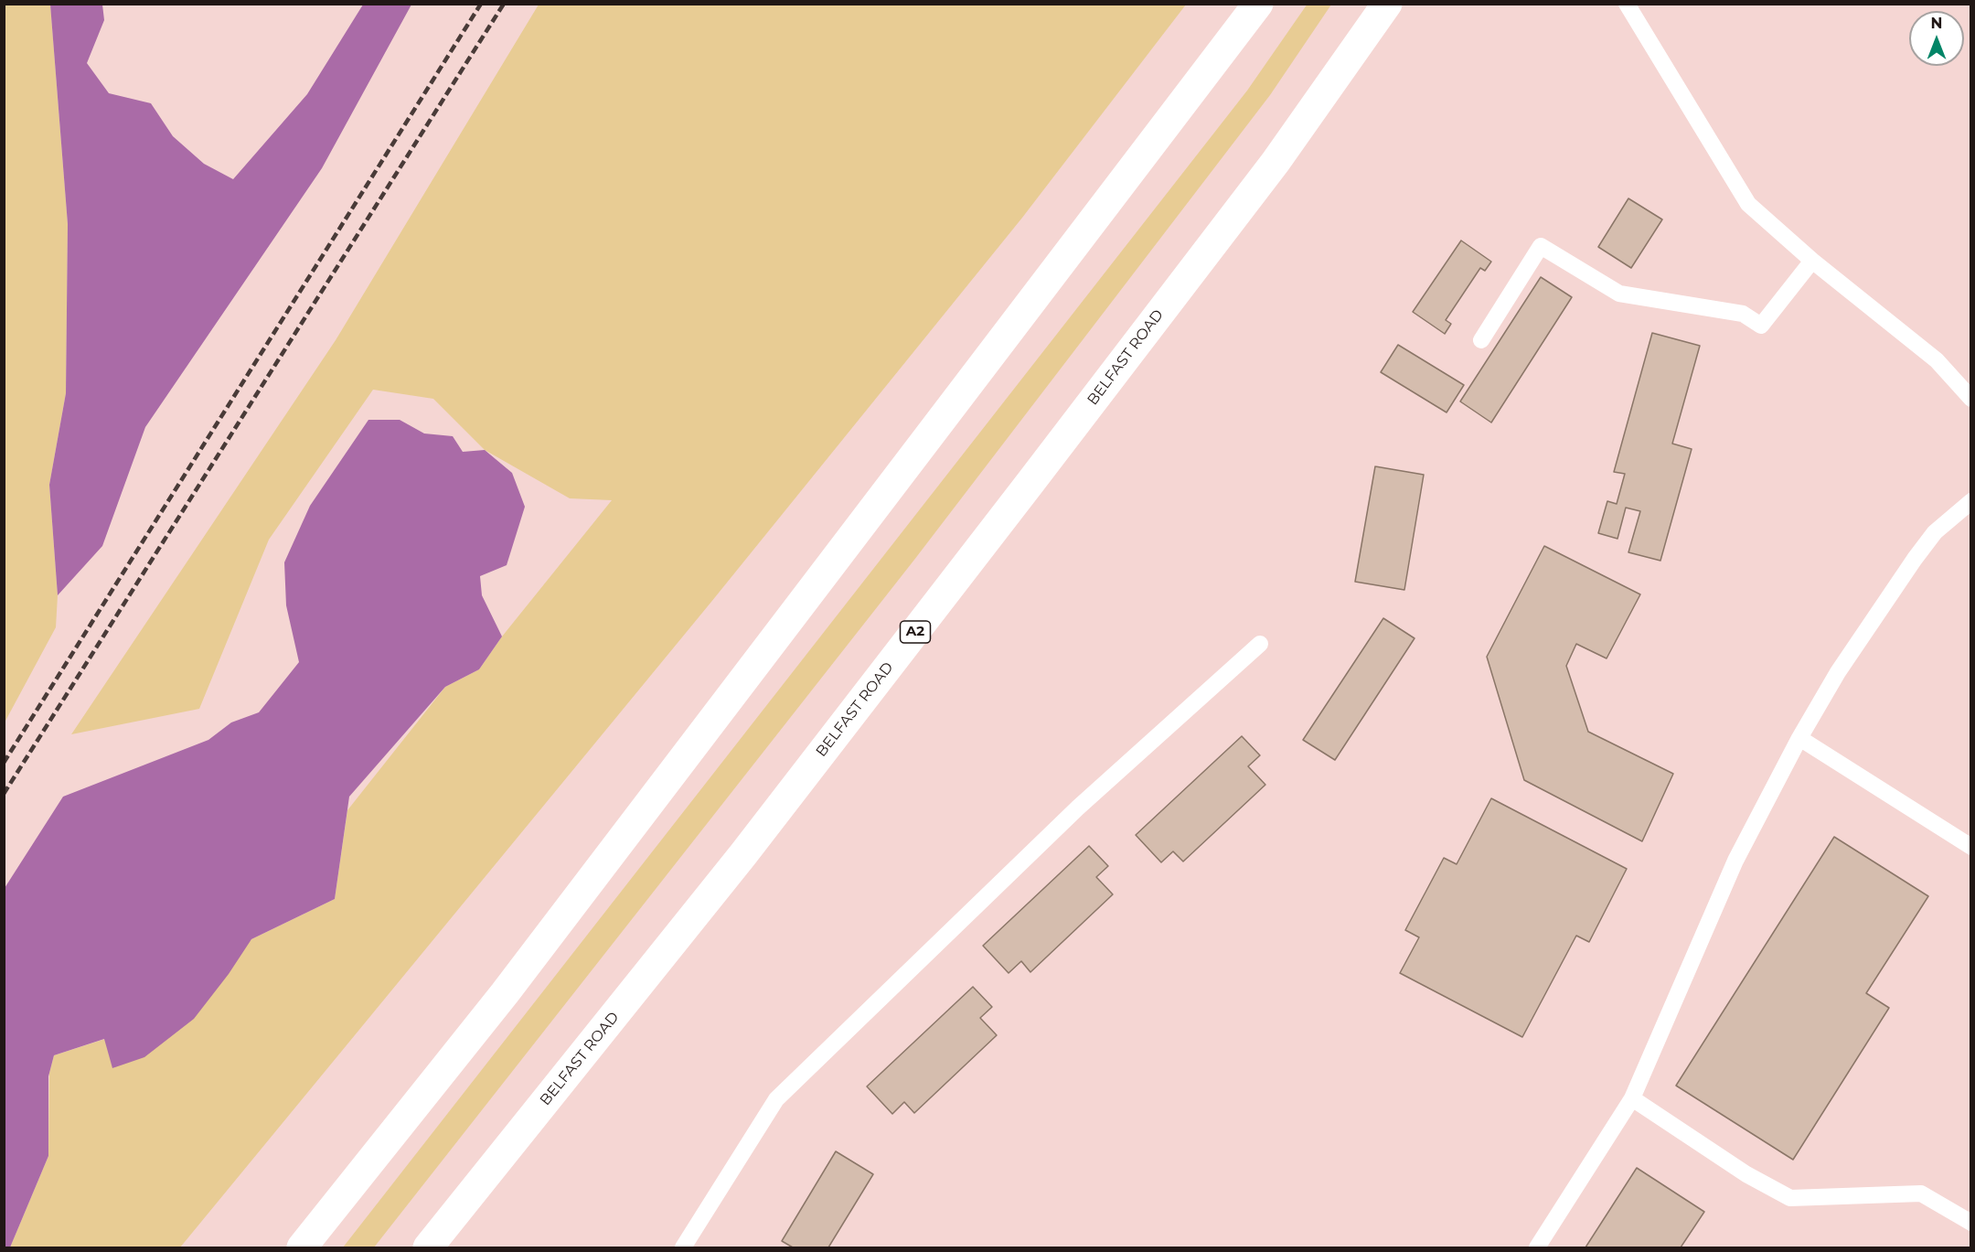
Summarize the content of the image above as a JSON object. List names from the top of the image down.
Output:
{
  "streets": {
    "highway": ["BELFAST ROAD", "A2"]
  },
  "north": "top"
}
